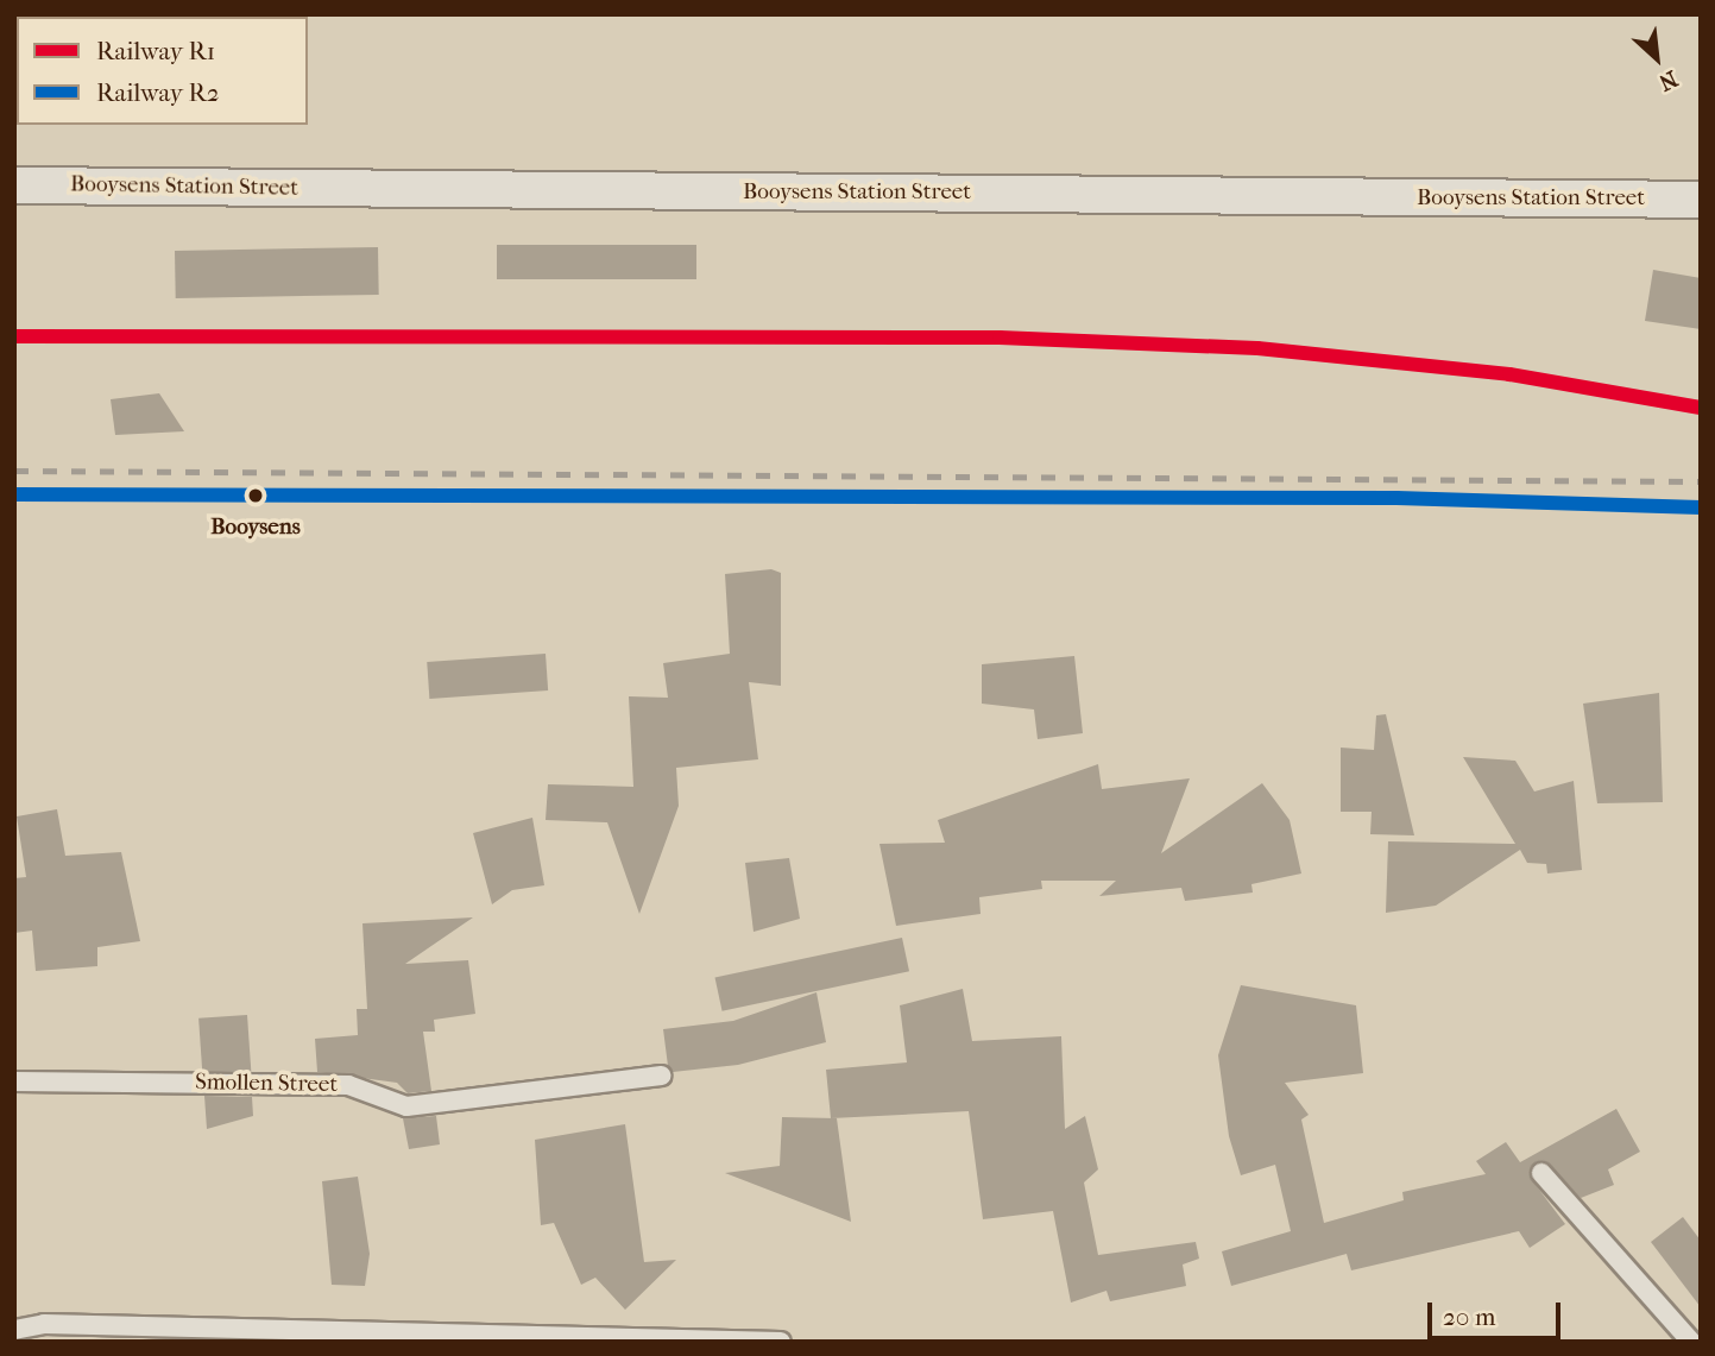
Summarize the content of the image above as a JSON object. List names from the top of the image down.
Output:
{
  "streets": {
    "street": ["Booysens Station Street"],
    "lane": ["Smollen Street"]
  },
  "places": ["Booysens"],
  "lines": ["rail line R1", "rail line R2"],
  "legend": ["Railway R1", "Railway R2"],
  "scale_bar": "20 m",
  "north": "bottom right"
}
